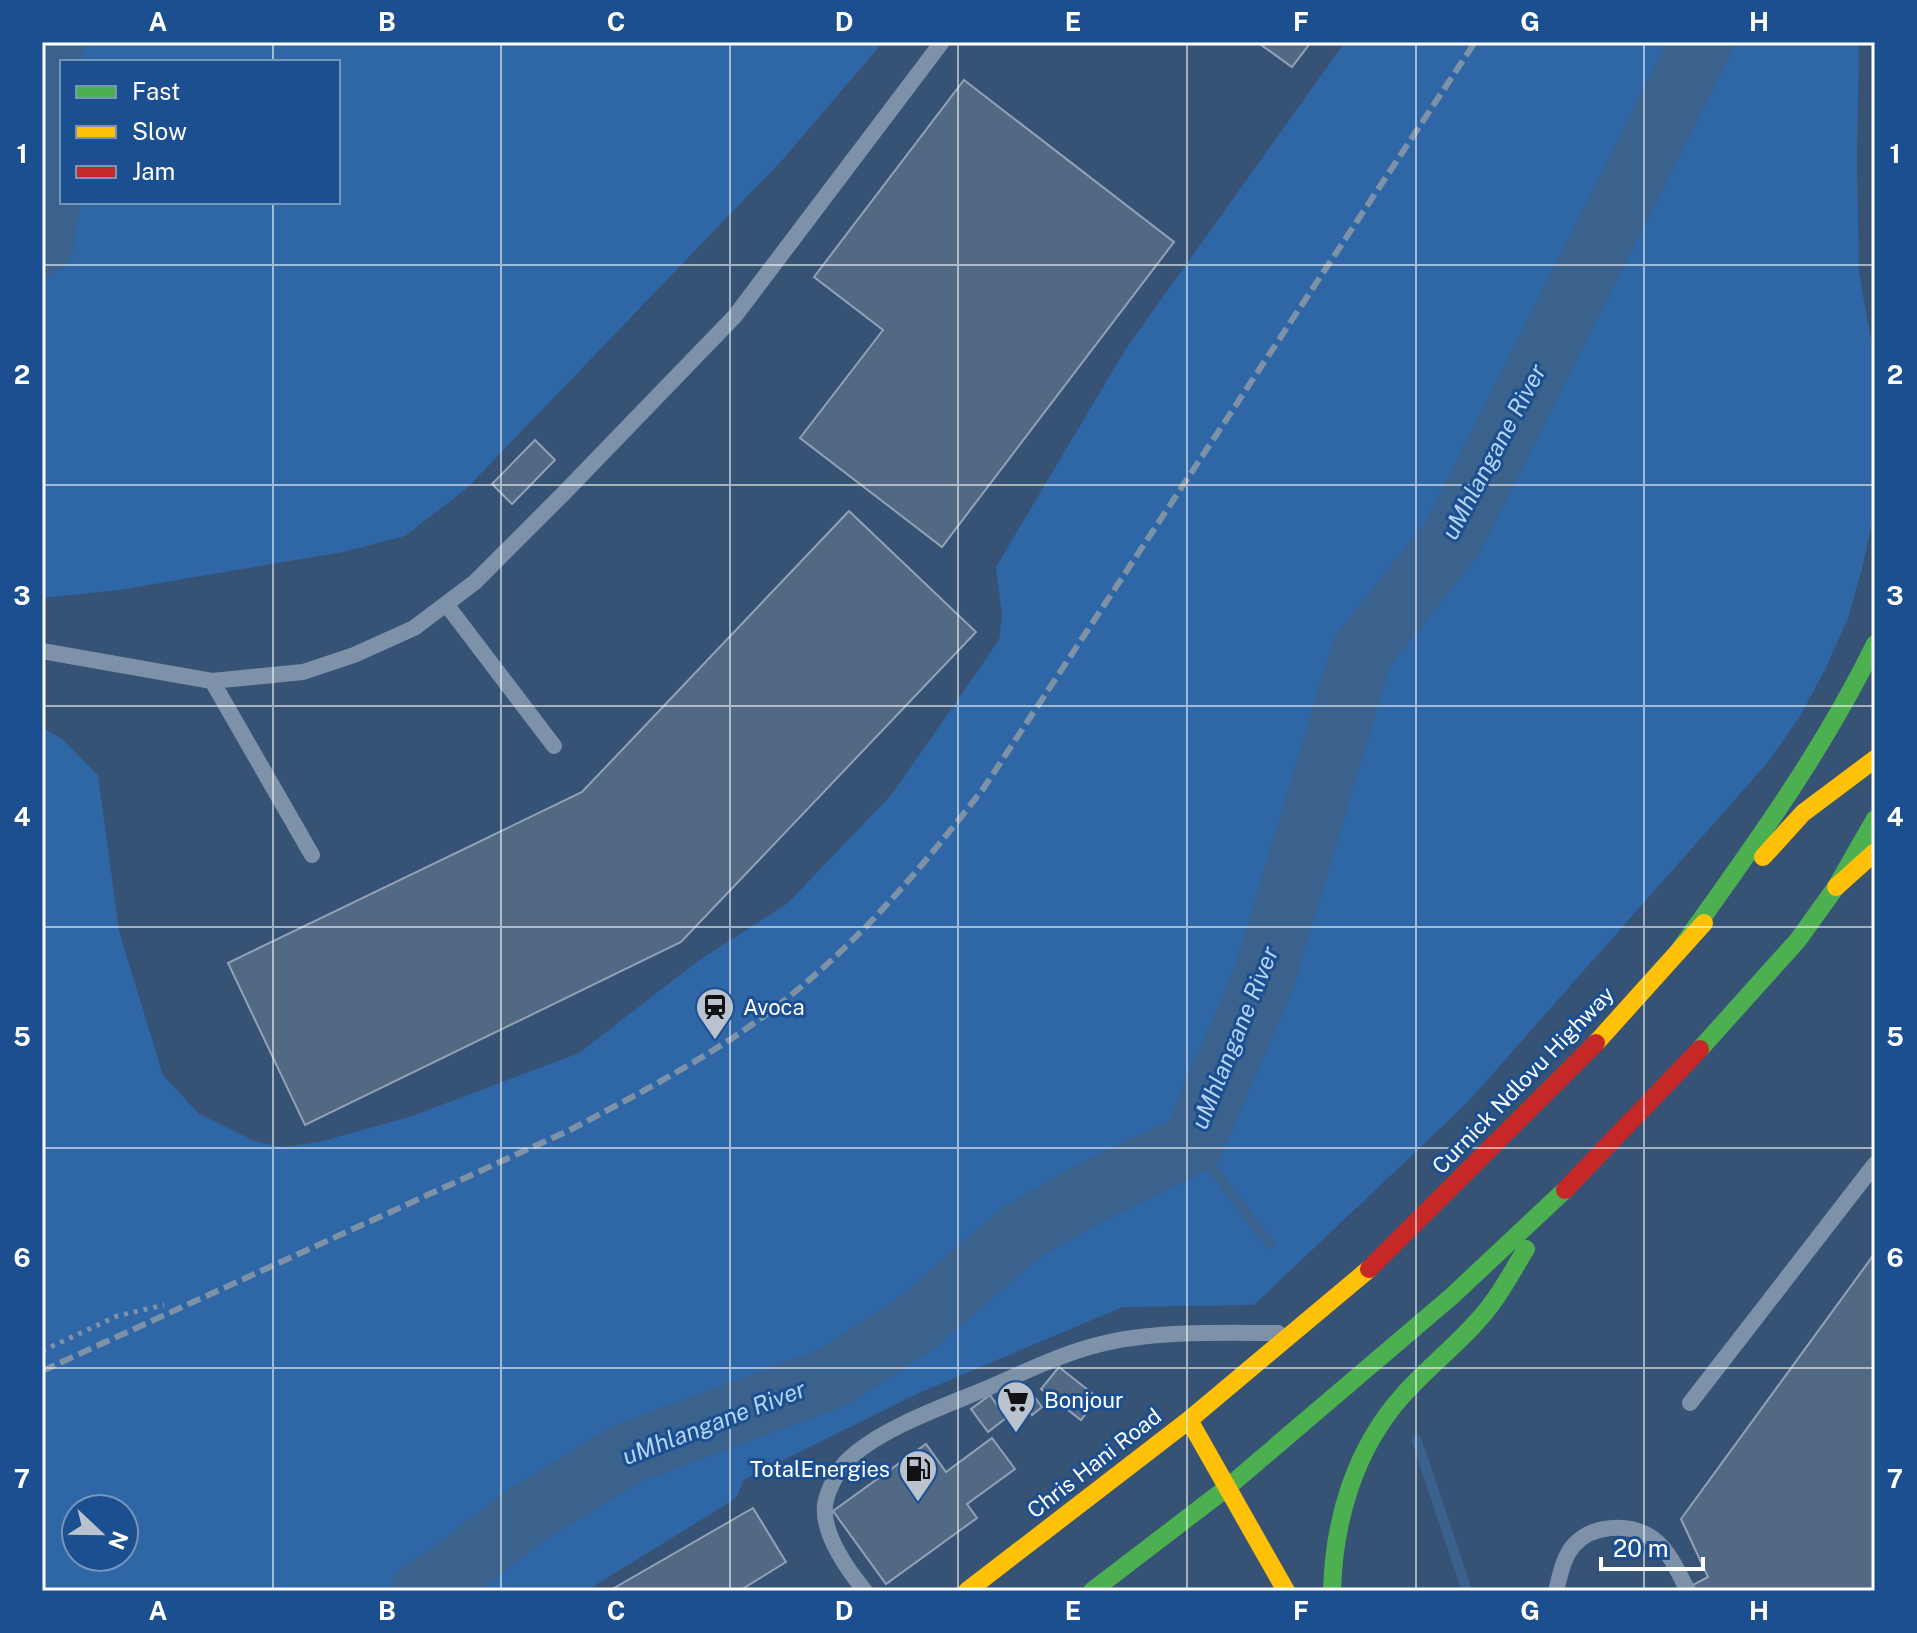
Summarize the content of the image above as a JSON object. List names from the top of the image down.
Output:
{
  "streets": {
    "main road": ["Curnick Ndlovu Highway", "Chris Hani Road"]
  },
  "crossings": [
    ["Curnick Ndlovu Highway", "Chris Hani Road"]
  ],
  "water": ["uMhlangane River"],
  "places": {
    "station": ["Avoca"],
    "supermarket": ["Bonjour"],
    "fuel station": ["TotalEnergies"]
  },
  "legend": ["Fast", "Slow", "Jam"],
  "scale_bar": "20 m",
  "north": "right",
  "grid": {
    "columns": [
      "A",
      "B",
      "C",
      "D",
      "E",
      "F",
      "G",
      "H"
    ],
    "rows": [
      "1",
      "2",
      "3",
      "4",
      "5",
      "6",
      "7"
    ]
  }
}
